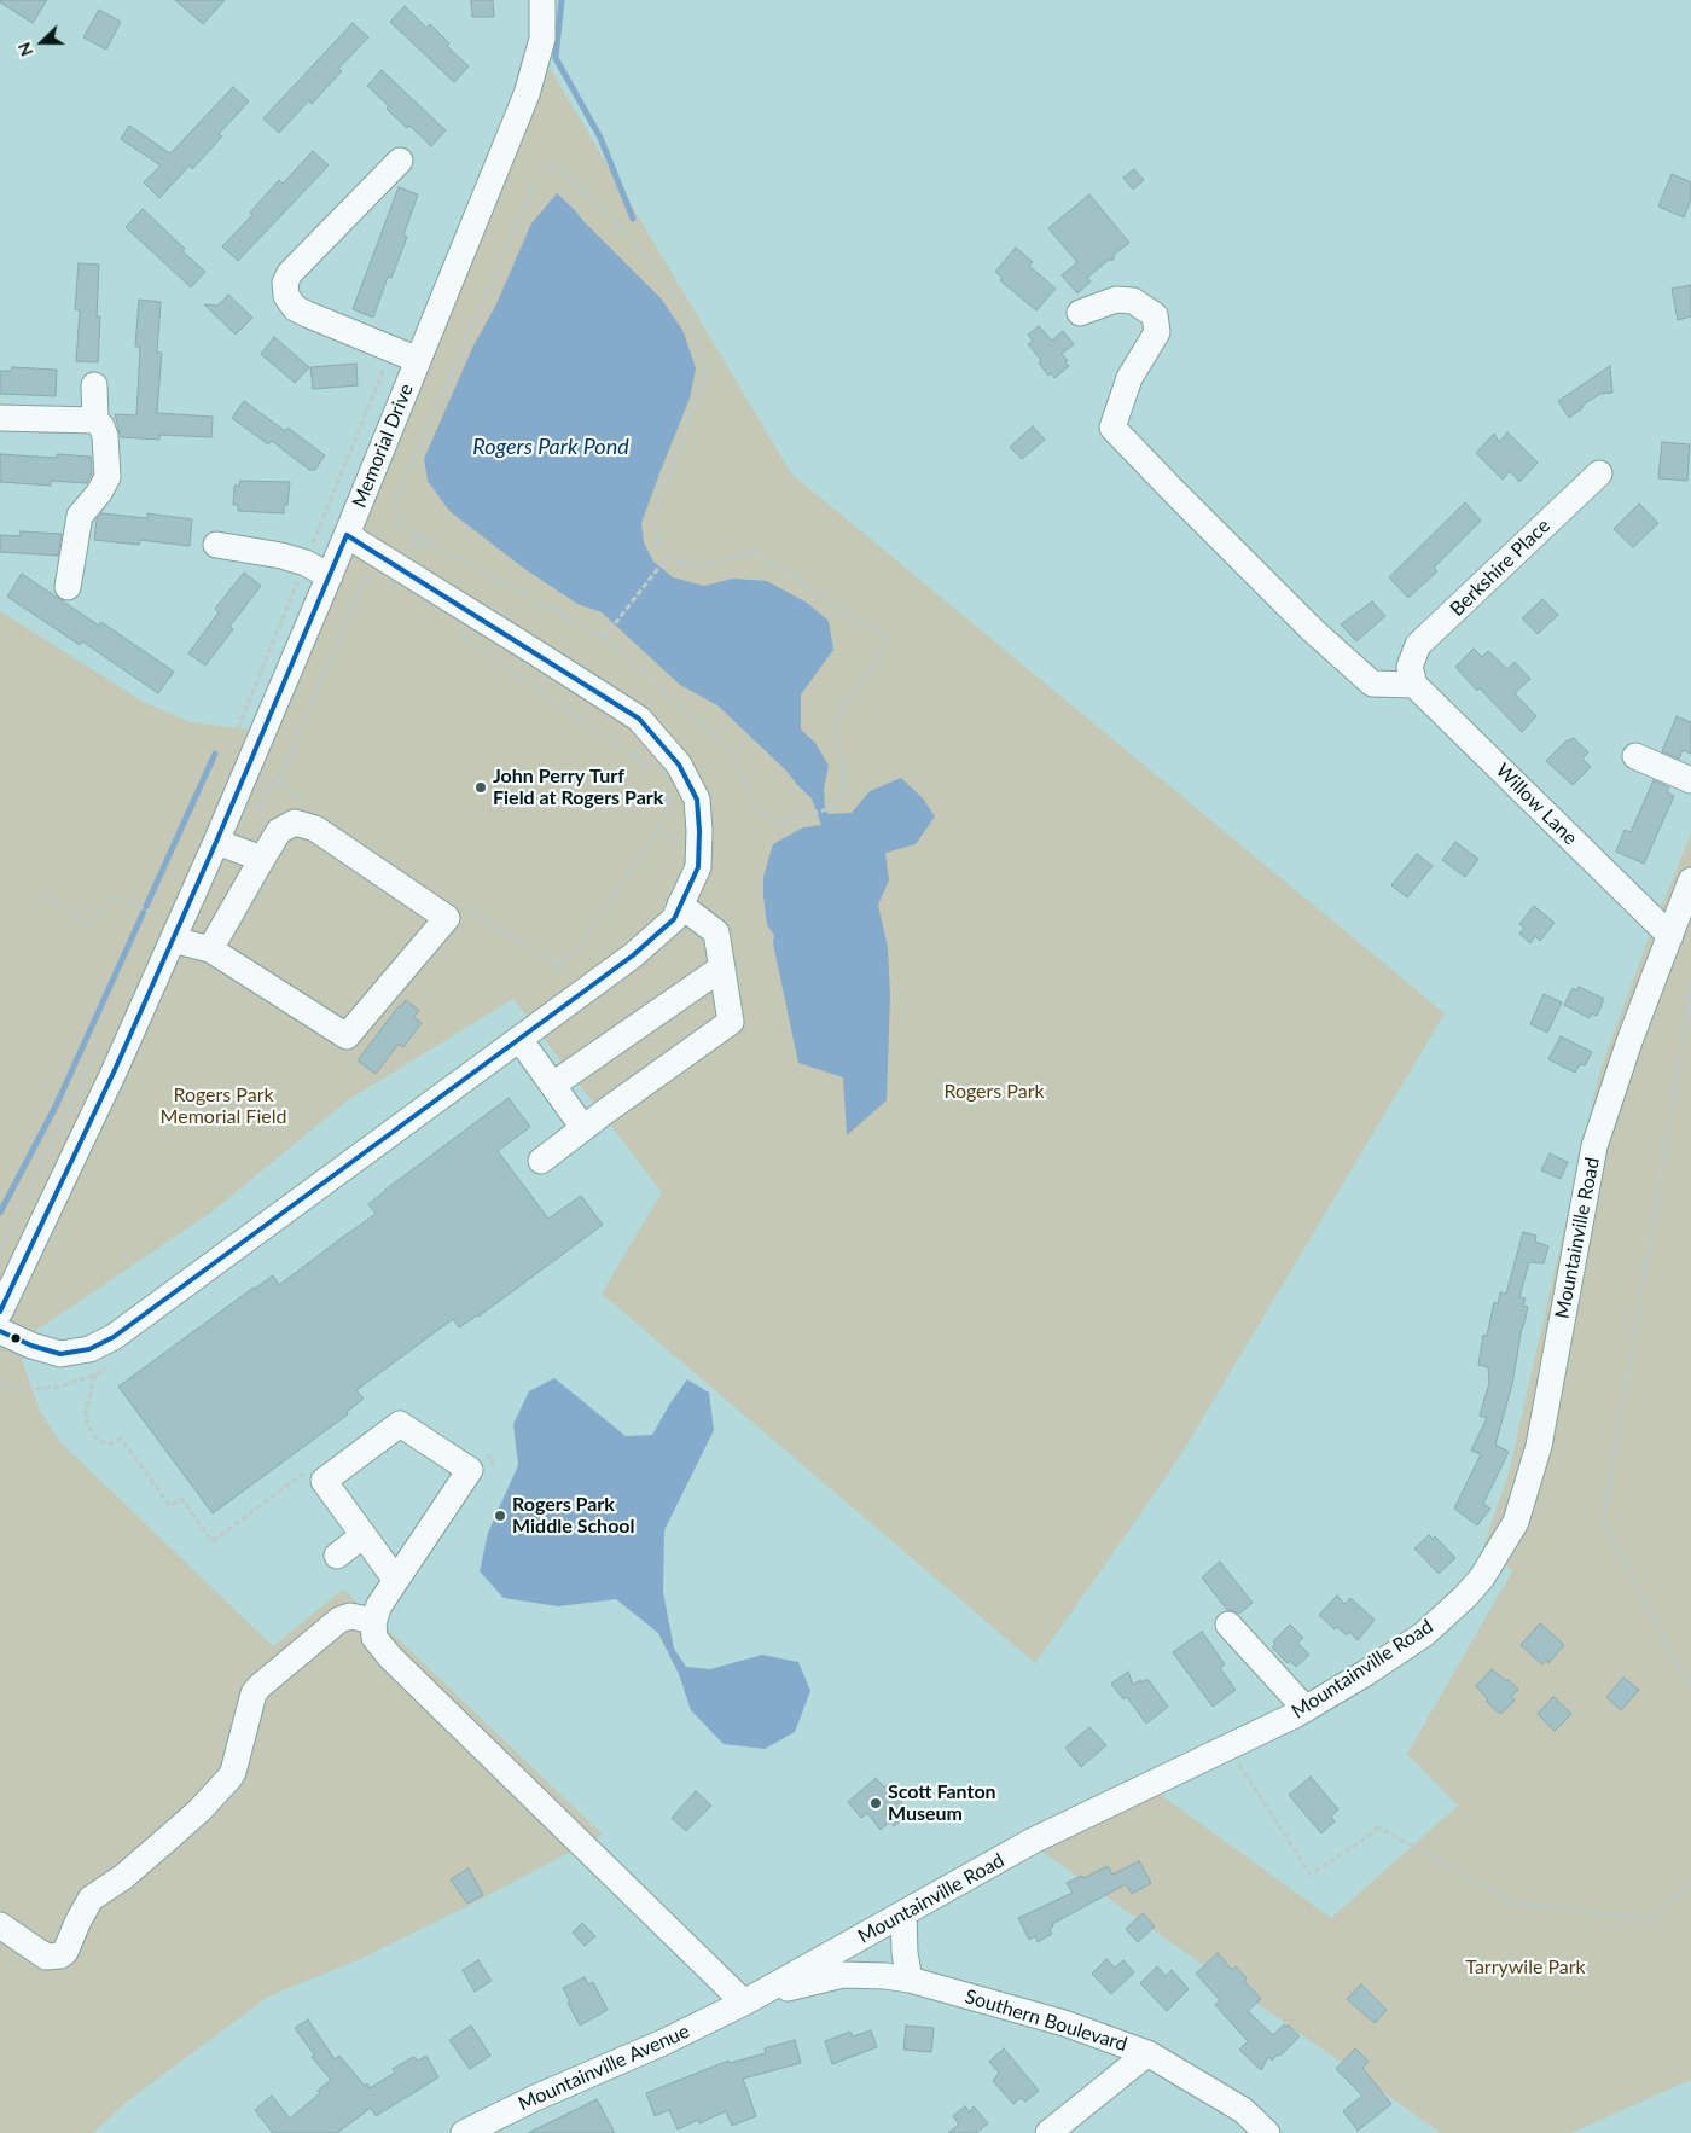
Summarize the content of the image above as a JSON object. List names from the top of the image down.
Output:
{
  "streets": {
    "street": [
      "Memorial Drive",
      "Berkshire Place",
      "Willow Lane",
      "Mountainville Road",
      "Southern Boulevard",
      "Mountainville Avenue"
    ]
  },
  "crossings": [
    ["Berkshire Place", "Willow Lane"],
    ["Willow Lane", "Mountainville Road"],
    ["Mountainville Road", "Southern Boulevard"],
    ["Mountainville Road", "Mountainville Avenue"],
    ["Southern Boulevard", "Mountainville Avenue"]
  ],
  "water": ["Rogers Park Pond"],
  "parks": ["Rogers Park", "Rogers Park Memorial Field", "Tarrywile Park"],
  "places": ["John Perry Turf Field at Rogers Park", "Rogers Park Middle School", "Scott Fanton Museum"],
  "north": "left"
}
